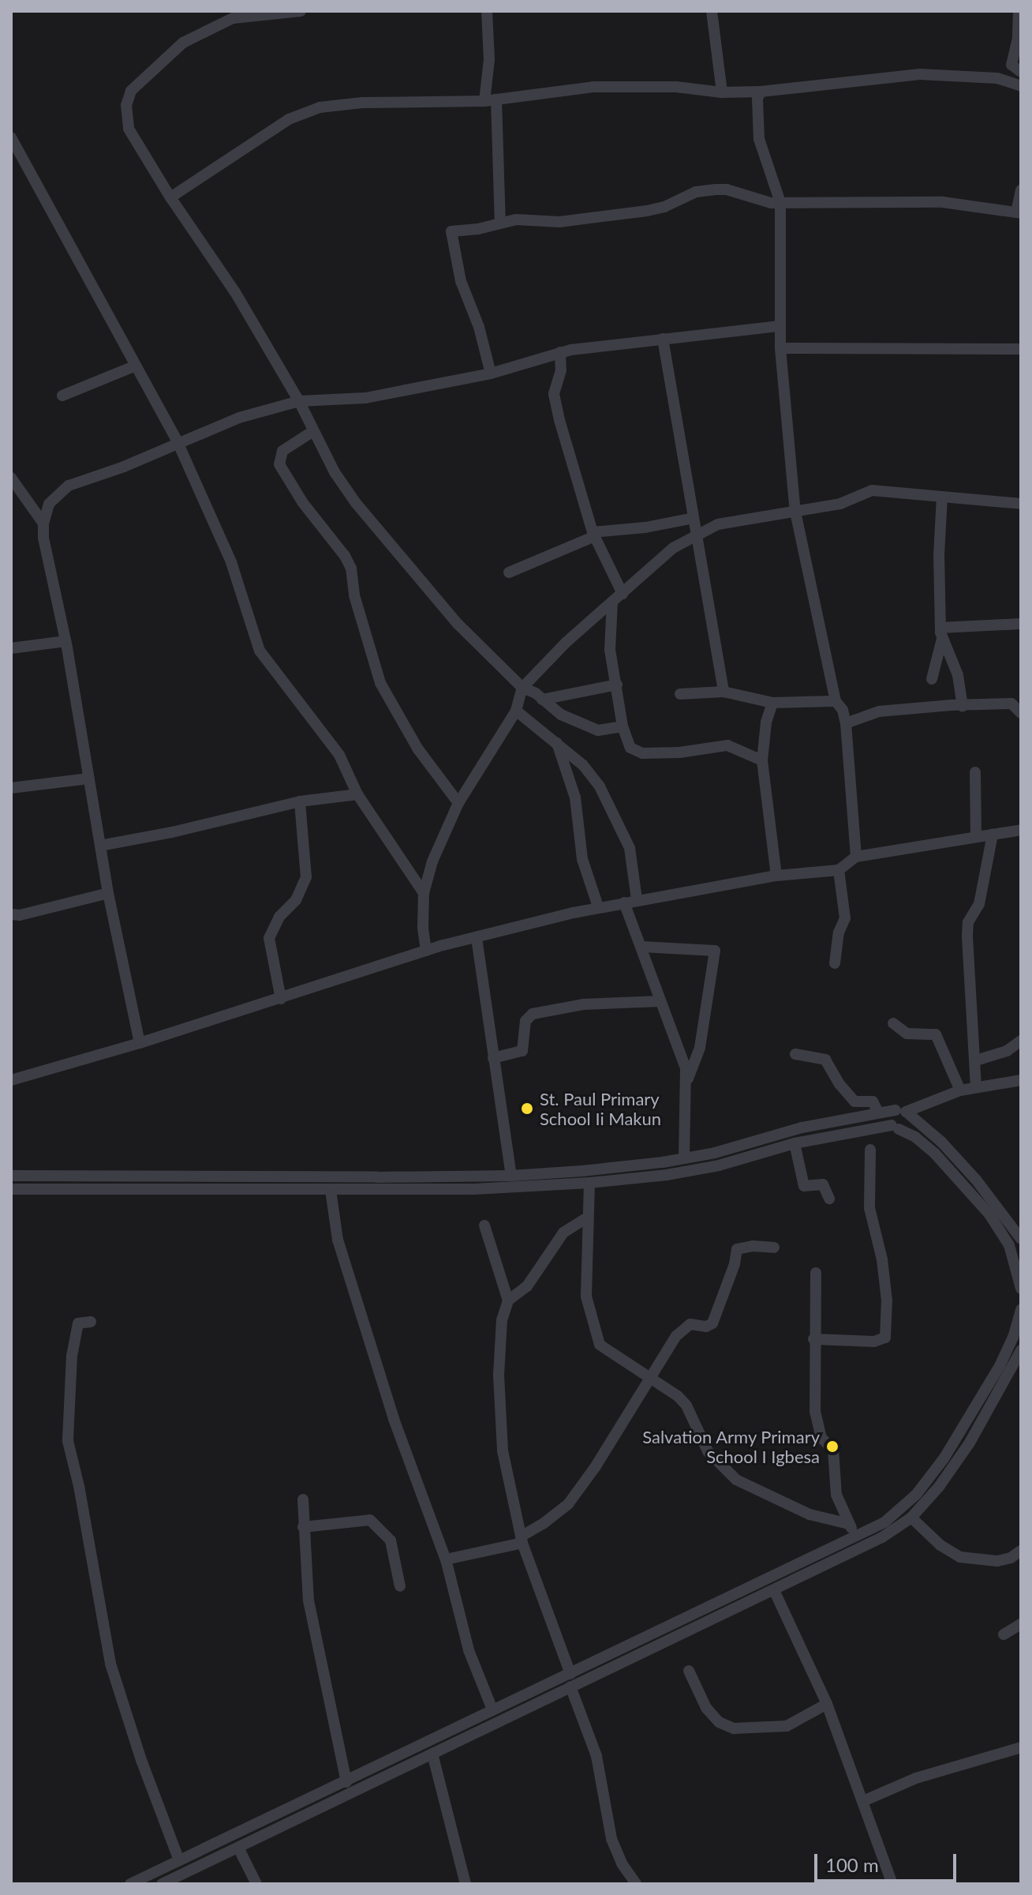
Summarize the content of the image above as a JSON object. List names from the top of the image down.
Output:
{
  "places": ["St. Paul Primary School Ii Makun", "Salvation Army Primary School I Igbesa"],
  "scale_bar": "100 m"
}
